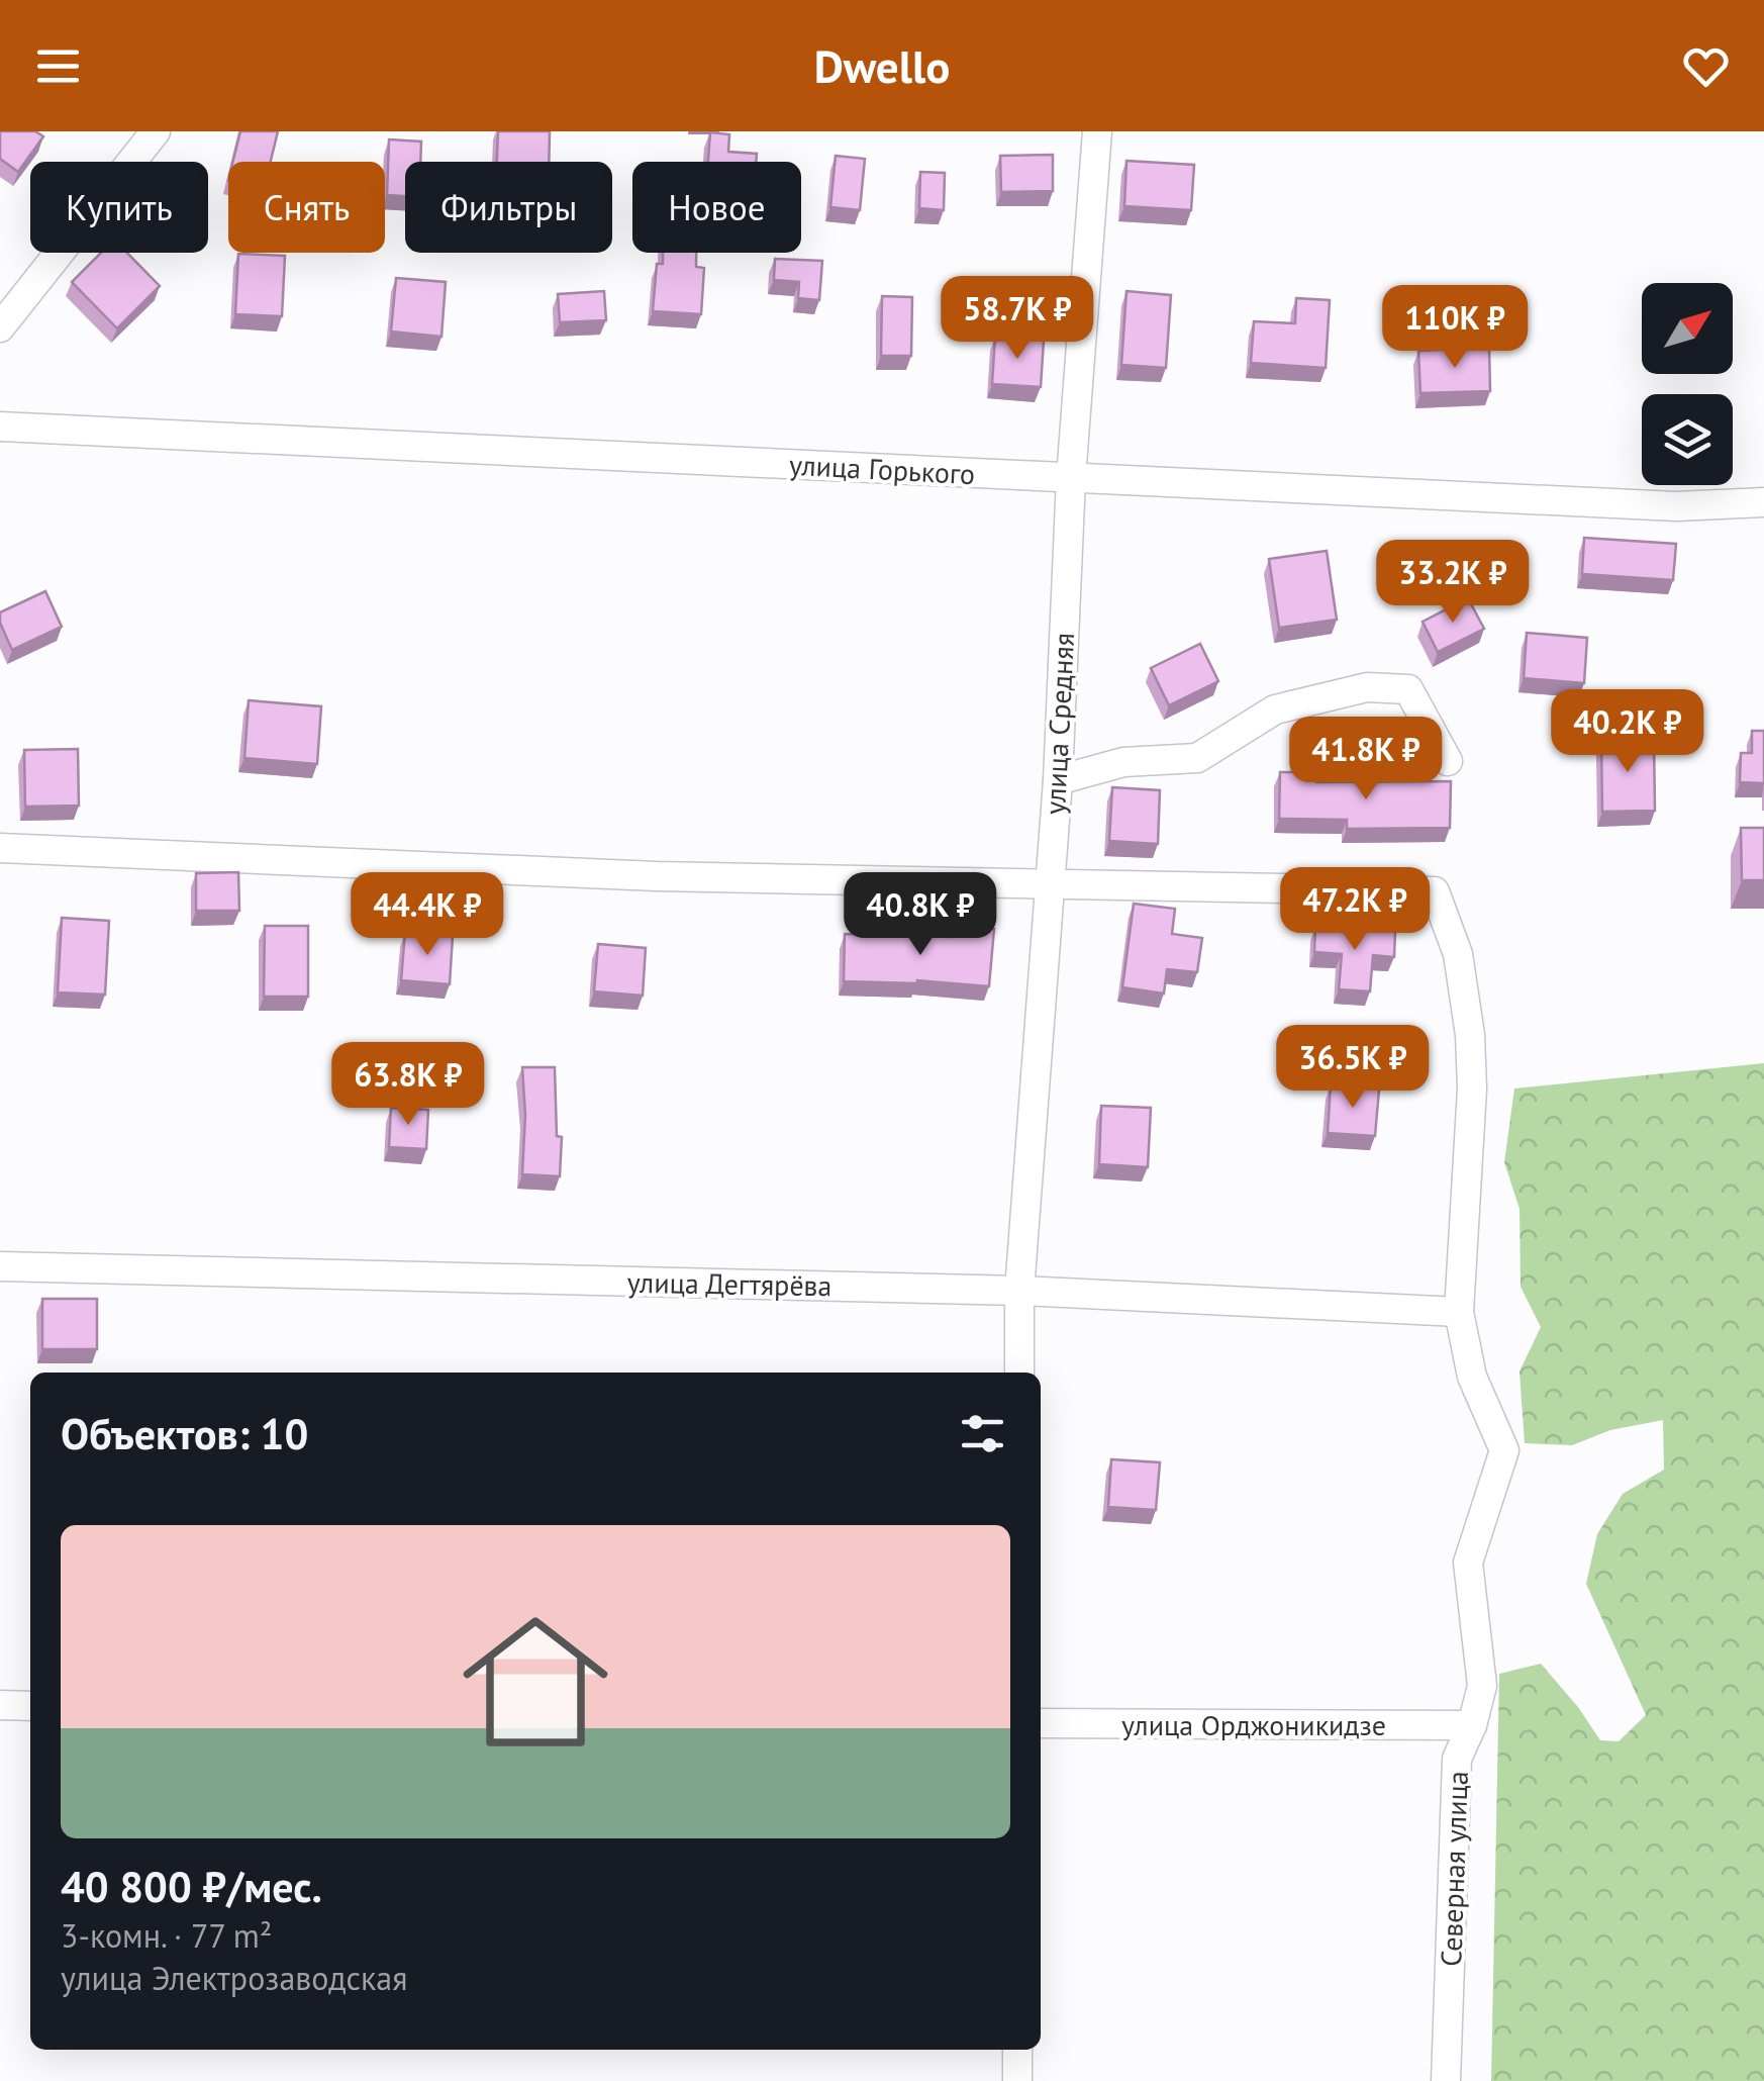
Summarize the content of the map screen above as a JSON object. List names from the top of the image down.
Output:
{
  "streets": {
    "street": [
      "улица Горького",
      "улица Средняя",
      "улица Дегтярёва",
      "улица Орджоникидзе",
      "Северная улица"
    ]
  },
  "crossings": [
    ["улица Горького", "улица Средняя"],
    ["улица Средняя", "улица Дегтярёва"],
    ["улица Средняя", "Северная улица"],
    ["улица Дегтярёва", "Северная улица"],
    ["улица Орджоникидзе", "Северная улица"]
  ],
  "north": "top right",
  "page": {
    "header": "Dwello",
    "chip": [
      "Купить",
      "Снять",
      "Фильтры",
      "Новое"
    ],
    "price": [
      "58.7K ₽",
      "110K ₽",
      "33.2K ₽",
      "40.2K ₽",
      "41.8K ₽",
      "47.2K ₽",
      "44.4K ₽",
      "40.8K ₽",
      "36.5K ₽",
      "63.8K ₽"
    ],
    "heading": "Объектов: 10",
    "list": [
      {
        "name": "40 800 ₽/мес.",
        "note": "3-комн. · 77 m² · улица Электрозаводская"
      }
    ]
  }
}
